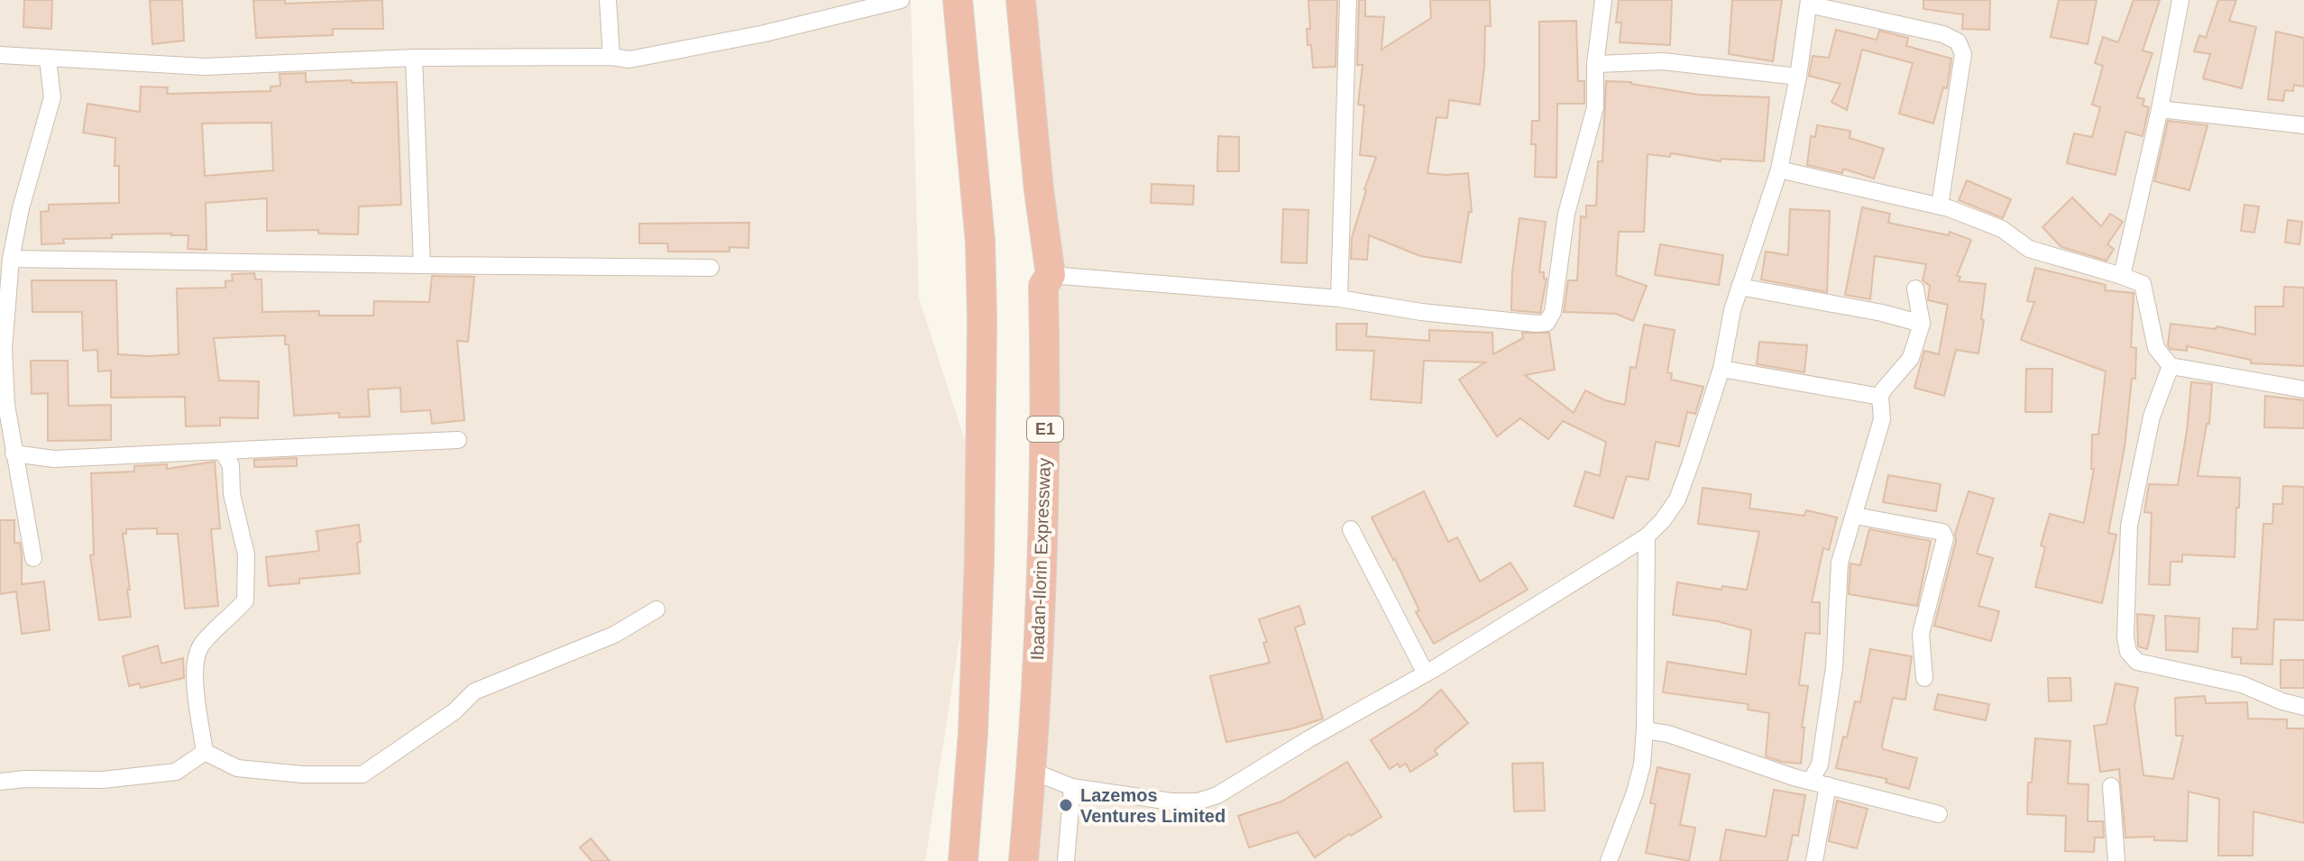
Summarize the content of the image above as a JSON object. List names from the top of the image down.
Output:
{
  "streets": {
    "highway": ["E1", "Ibadan-Ilorin Expressway"]
  },
  "places": ["Lazemos Ventures Limited"]
}
